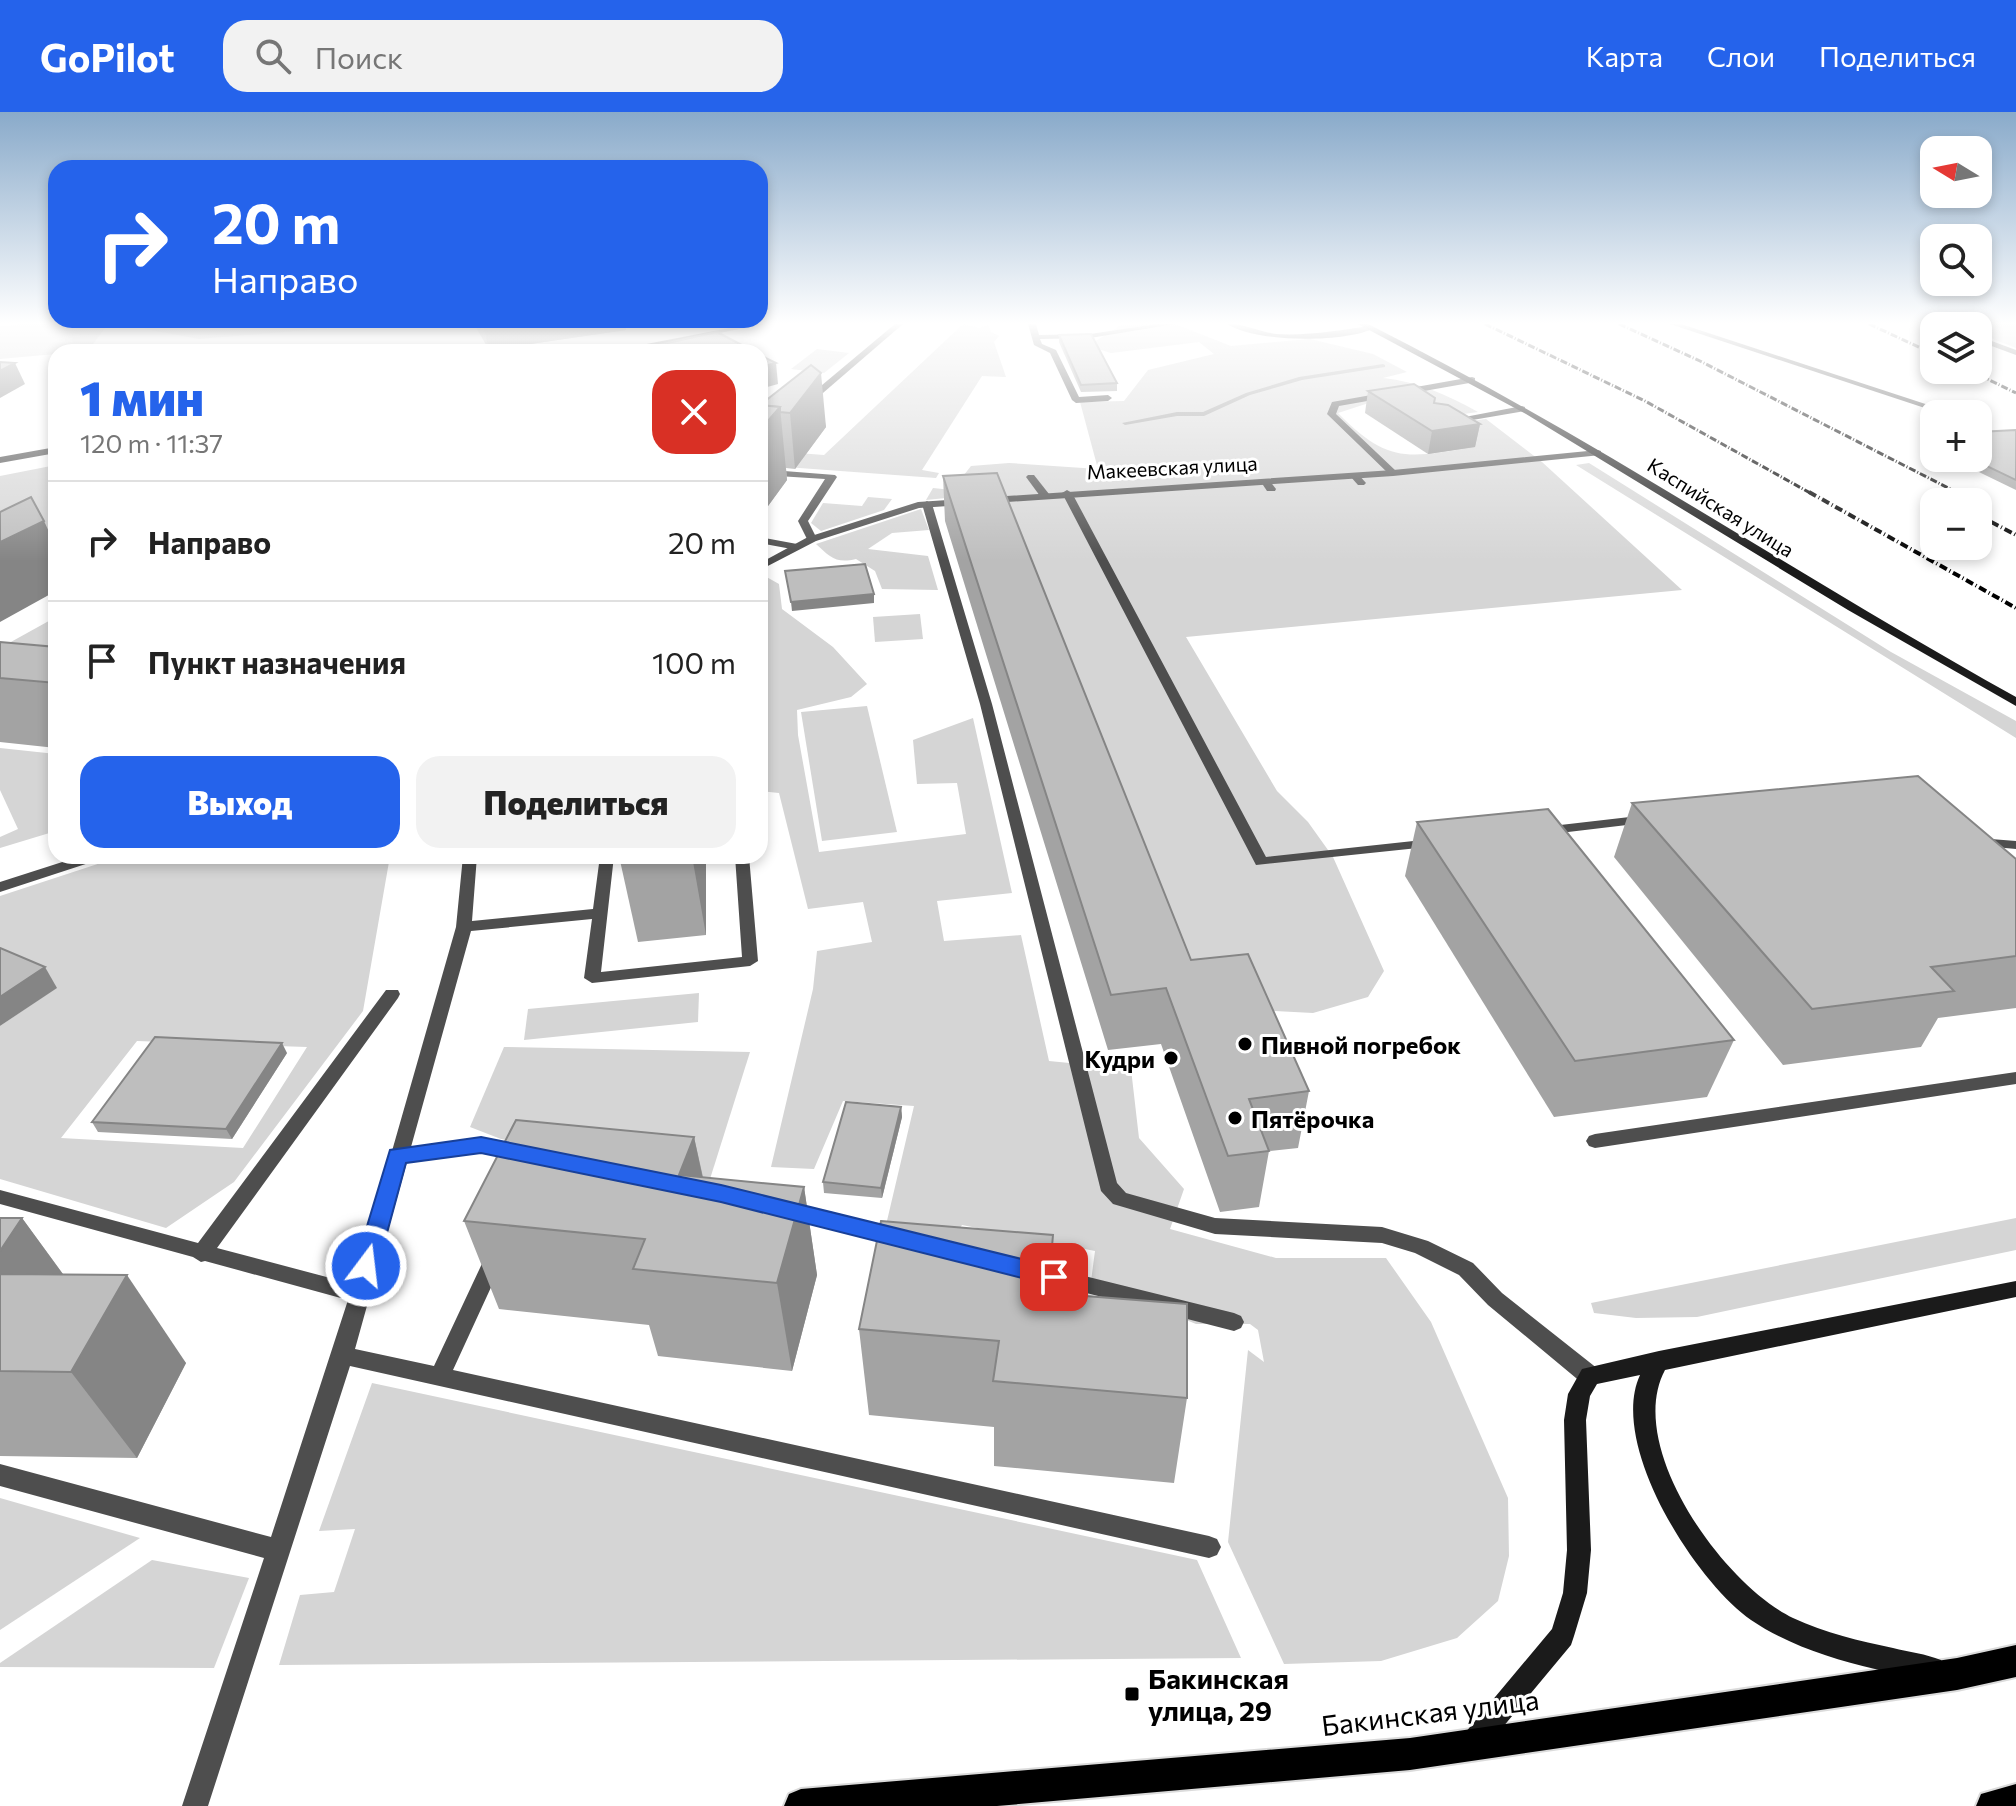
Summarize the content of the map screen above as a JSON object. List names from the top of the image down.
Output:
{
  "streets": {
    "main road": ["Каспийская улица", "Бакинская улица"],
    "street": ["Макеевская улица"]
  },
  "crossings": [
    ["Макеевская улица", "Каспийская улица"]
  ],
  "places": {
    "other": ["Пивной погребок", "Кудри", "Пятёрочка"],
    "transit": ["Бакинская улица, 29"]
  },
  "north": "left",
  "page": {
    "header": "GoPilot",
    "search": "Поиск",
    "nav": ["Карта", "Слои", "Поделиться"],
    "map_buttons": ["+", "−"],
    "turn": ["20 m", "Направо"],
    "heading": ["1 мин", "120 m · 11:37"],
    "list": [
      {
        "name": "Направо",
        "value": "20 m"
      },
      {
        "name": "Пункт назначения",
        "value": "100 m"
      }
    ],
    "buttons": ["Выход", "Поделиться"]
  }
}
